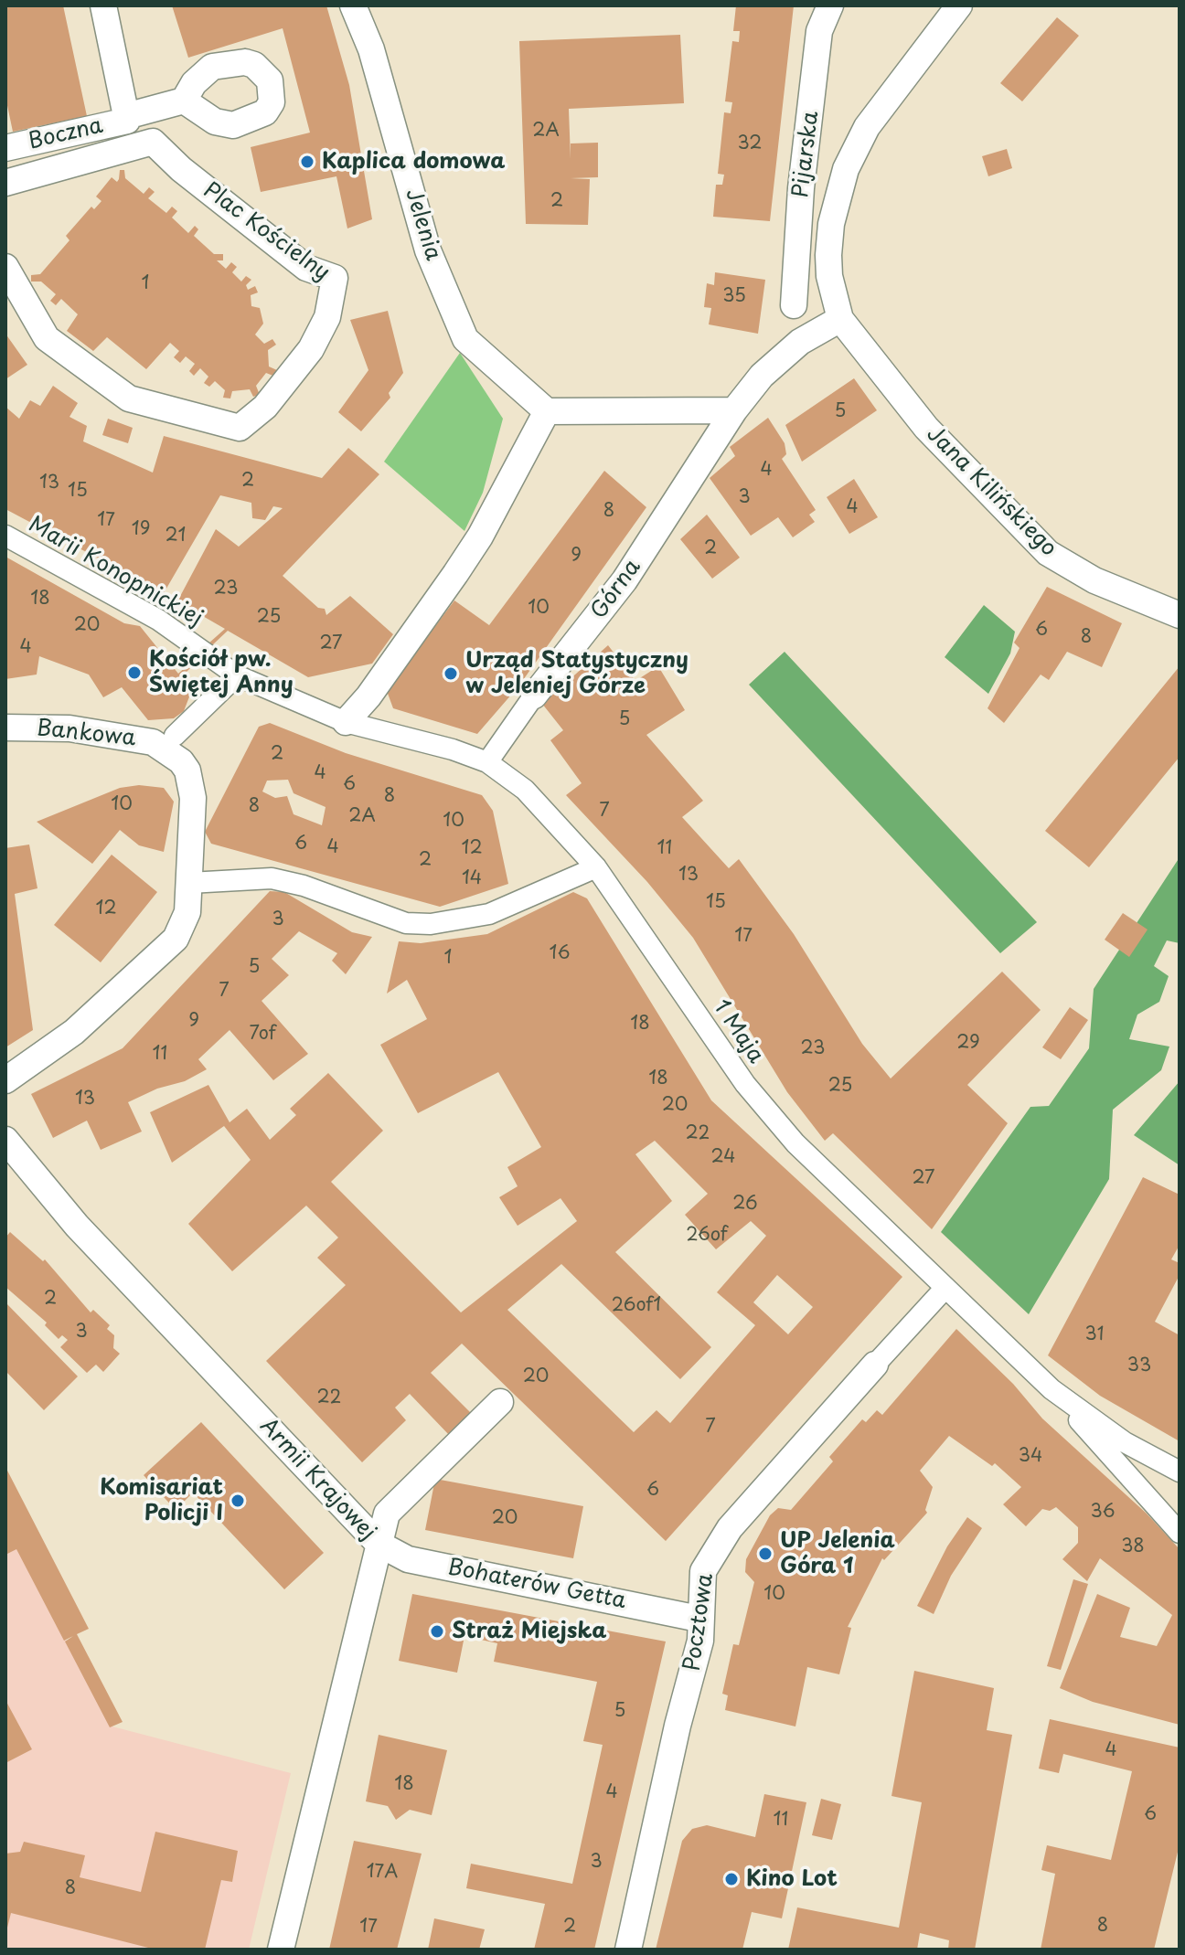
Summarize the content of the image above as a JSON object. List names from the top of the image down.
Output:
{
  "streets": {
    "street": [
      "Boczna",
      "Pijarska",
      "Jelenia",
      "Plac Kościelny",
      "Jana Kilińskiego",
      "Marii Konopnickiej",
      "Górna",
      "Bankowa",
      "1 Maja",
      "Armii Krajowej",
      "Bohaterów Getta",
      "Pocztowa"
    ]
  },
  "crossings": [
    ["Marii Konopnickiej", "1 Maja"],
    ["Górna", "1 Maja"],
    ["1 Maja", "Pocztowa"],
    ["Armii Krajowej", "Bohaterów Getta"],
    ["Bohaterów Getta", "Pocztowa"]
  ],
  "places": [
    "Kaplica domowa",
    "Kościół pw. Świętej Anny",
    "Urząd Statystyczny w Jeleniej Górze",
    "Komisariat Policji I",
    "UP Jelenia Góra 1",
    "Straż Miejska",
    "Kino Lot"
  ],
  "house_numbers": [
    "2A",
    "32",
    "2",
    "1",
    "35",
    "5",
    "4",
    "2",
    "13",
    "15",
    "3",
    "4",
    "8",
    "17",
    "19",
    "21",
    "2",
    "9",
    "23",
    "18",
    "10",
    "25",
    "20",
    "6",
    "8",
    "27",
    "4",
    "5",
    "2",
    "4",
    "6",
    "8",
    "10",
    "8",
    "7",
    "2A",
    "10",
    "6",
    "4",
    "12",
    "11",
    "2",
    "13",
    "14",
    "15",
    "12",
    "3",
    "17",
    "16",
    "1",
    "5",
    "7",
    "9",
    "18",
    "7of",
    "29",
    "23",
    "11",
    "18",
    "25",
    "13",
    "20",
    "22",
    "24",
    "27",
    "26",
    "26of",
    "2",
    "26of1",
    "3",
    "31",
    "33",
    "20",
    "22",
    "7",
    "34",
    "6",
    "36",
    "20",
    "38",
    "10",
    "5",
    "4",
    "18",
    "4",
    "6",
    "11",
    "3",
    "17A",
    "8",
    "8",
    "17",
    "2"
  ]
}
